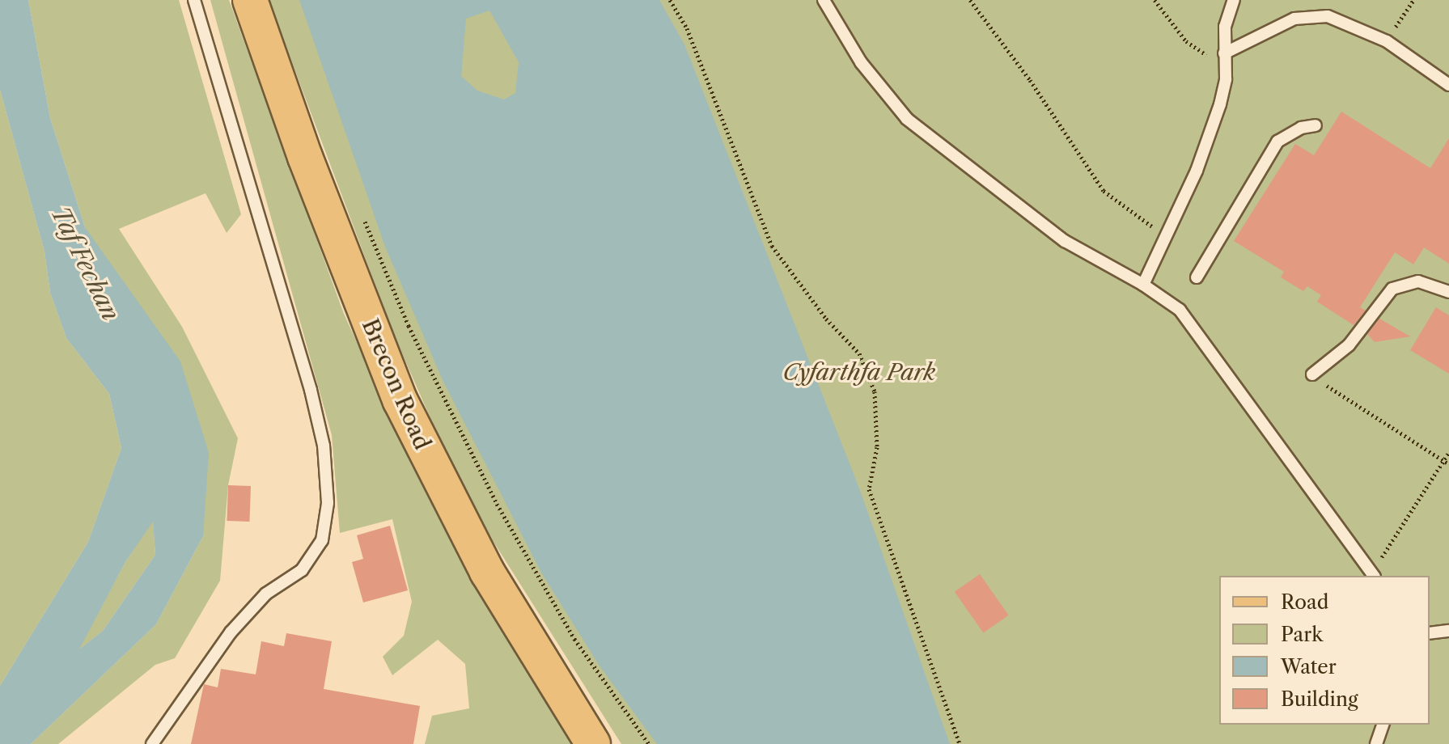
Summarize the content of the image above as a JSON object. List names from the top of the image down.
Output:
{
  "streets": {
    "main road": ["Brecon Road"]
  },
  "water": ["Taf Fechan"],
  "parks": ["Cyfarthfa Park"],
  "legend": [
    "Road",
    "Park",
    "Water",
    "Building"
  ]
}
